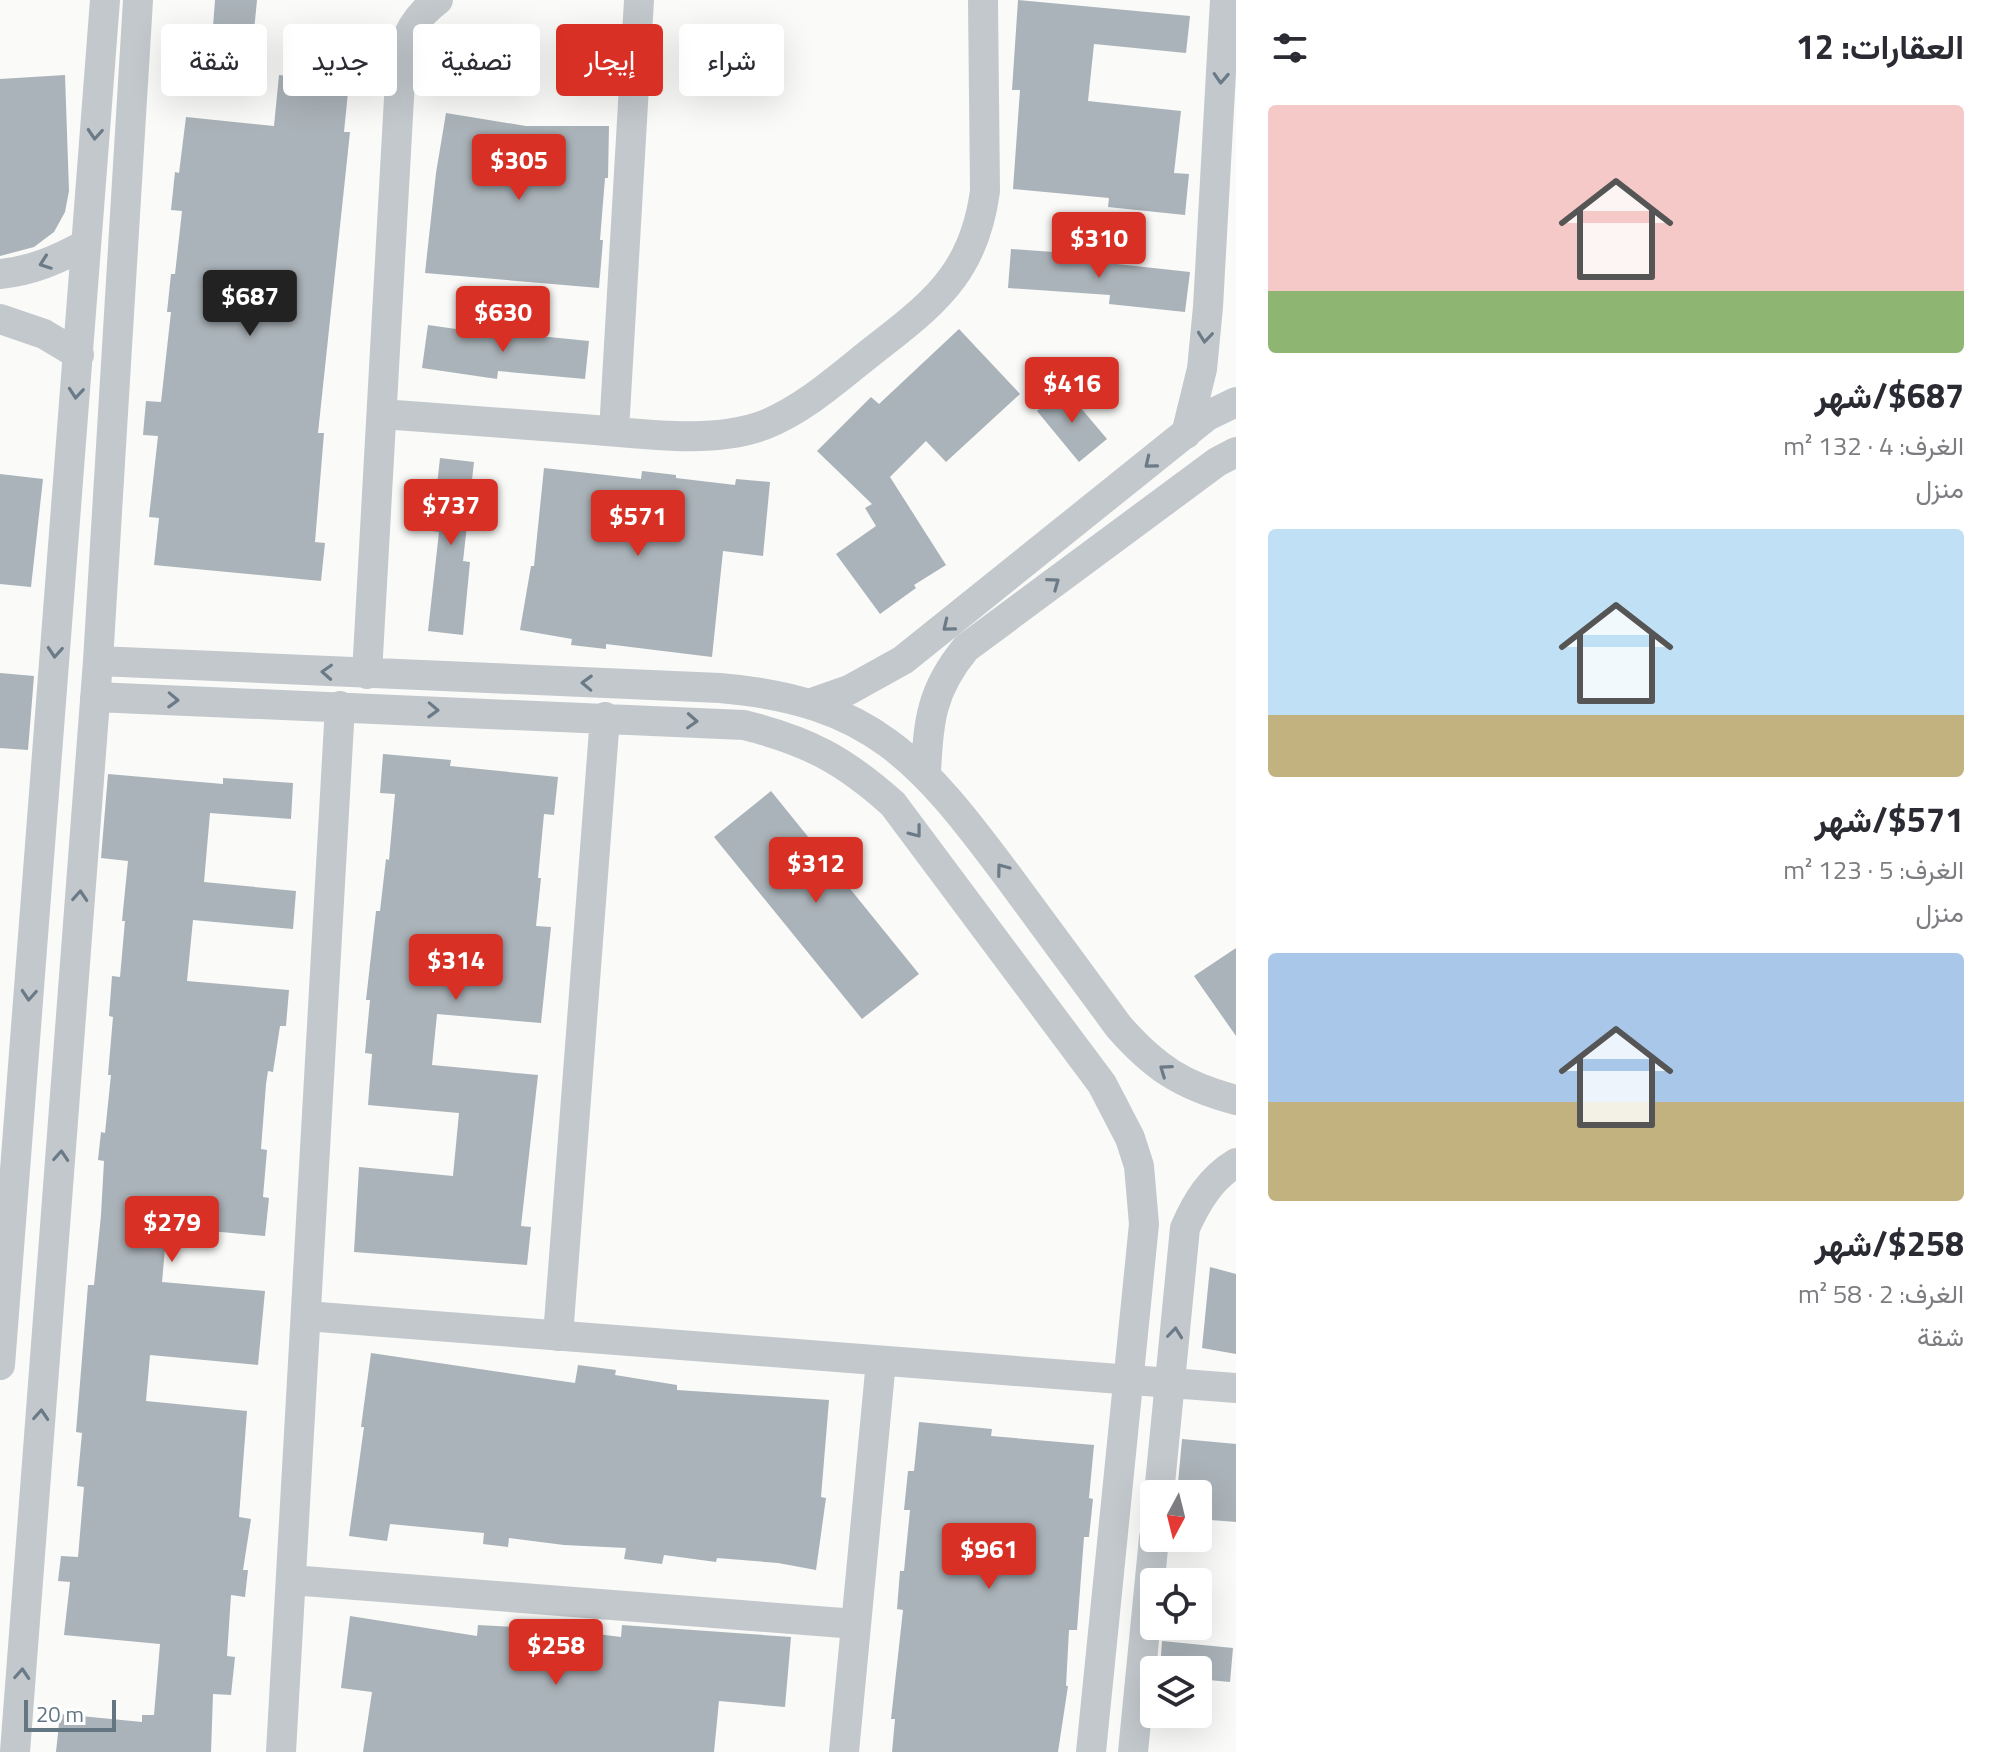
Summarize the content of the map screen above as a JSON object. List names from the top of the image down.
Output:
{
  "scale_bar": "20 m",
  "north": "bottom",
  "page": {
    "heading": "العقارات: 12",
    "chip": [
      "شراء",
      "إيجار",
      "تصفية",
      "جديد",
      "شقة"
    ],
    "list": [
      {
        "name": "$687/شهر",
        "note": "الغرف: 4 · 132 m² · منزل"
      },
      {
        "name": "$571/شهر",
        "note": "الغرف: 5 · 123 m² · منزل"
      },
      {
        "name": "$258/شهر",
        "note": "الغرف: 2 · 58 m² · شقة"
      }
    ],
    "price": [
      "$305",
      "$310",
      "$687",
      "$630",
      "$416",
      "$737",
      "$571",
      "$312",
      "$314",
      "$279",
      "$961",
      "$258"
    ],
    "scale": "20 m"
  }
}
